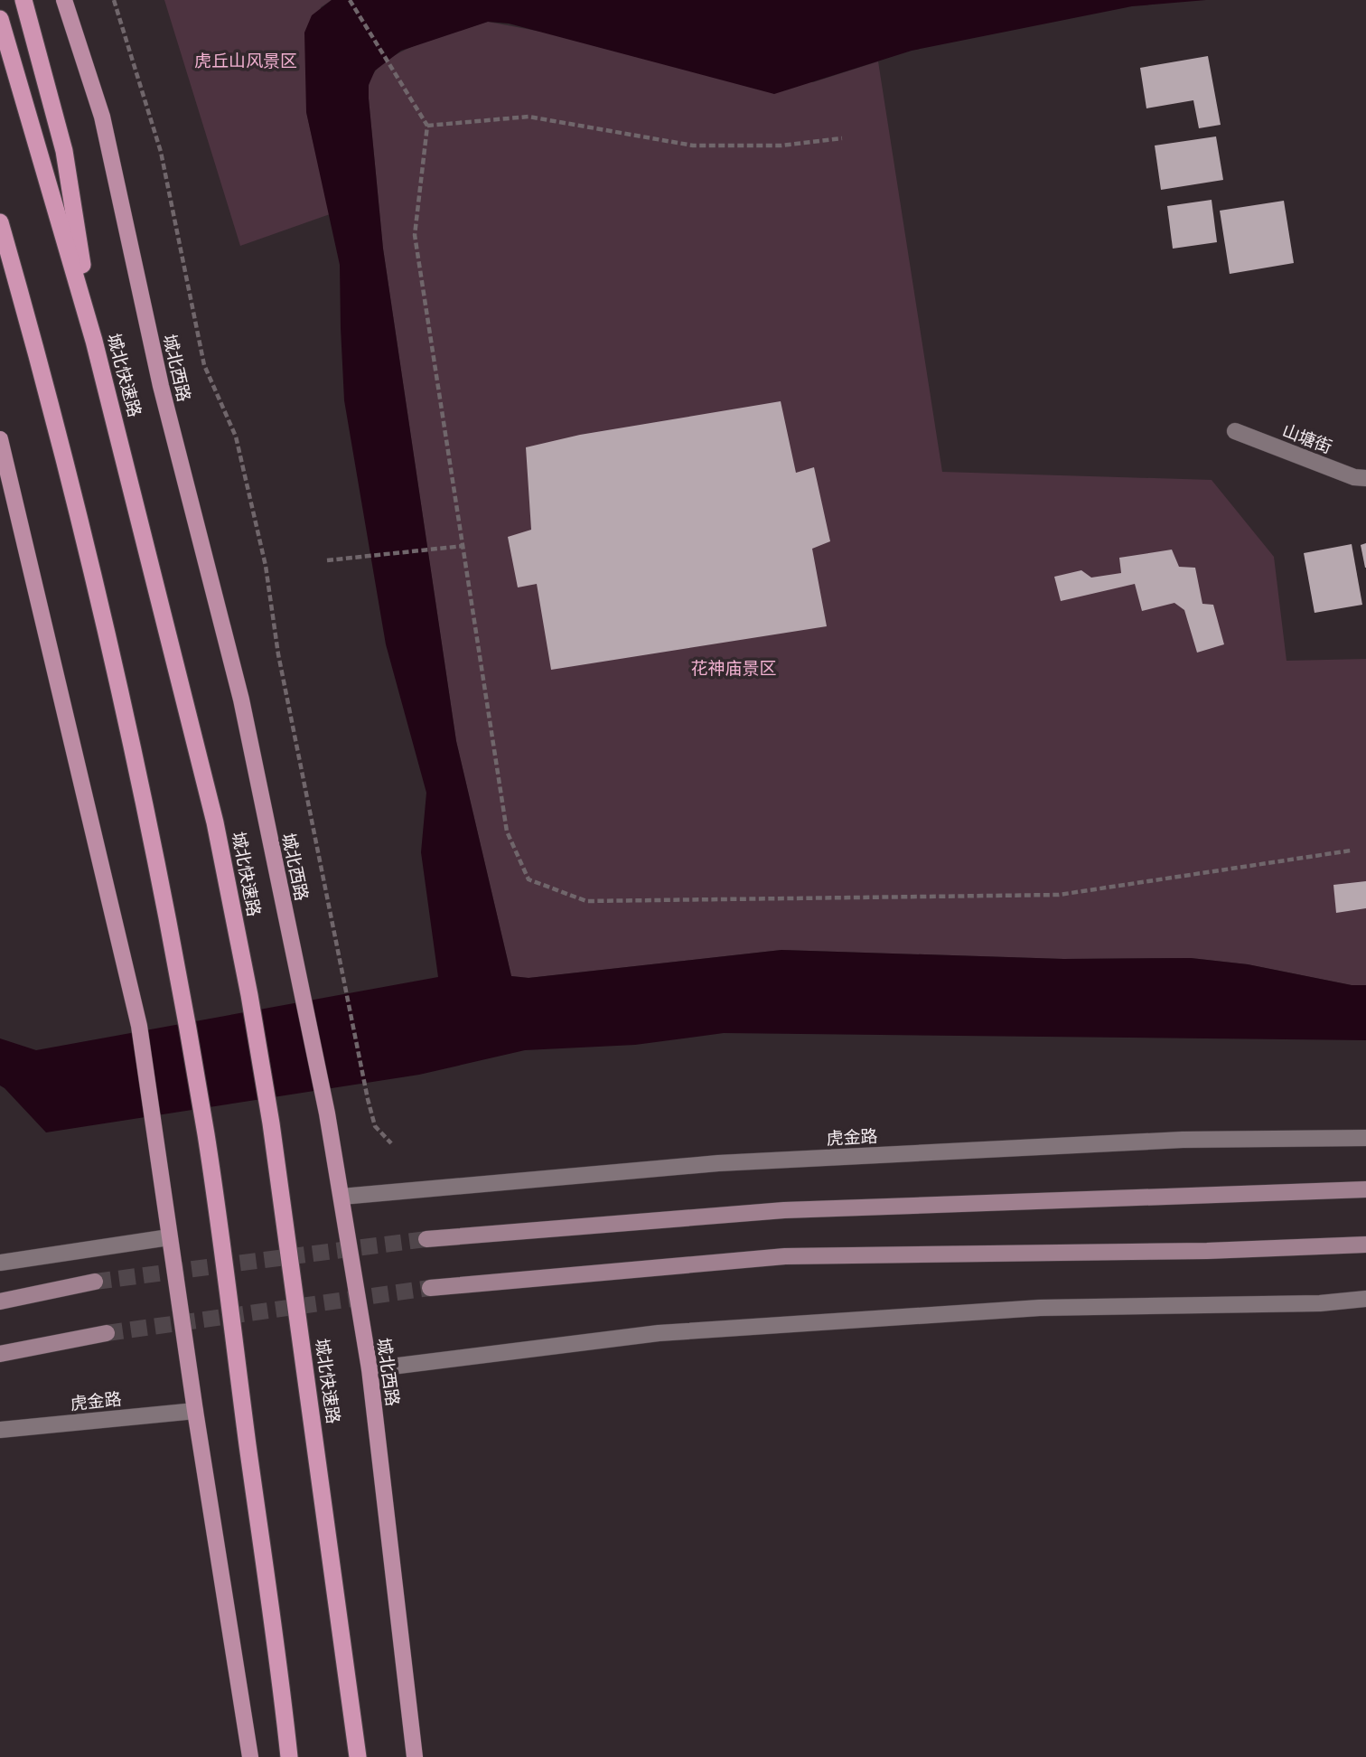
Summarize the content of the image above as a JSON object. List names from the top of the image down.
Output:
{
  "streets": {
    "highway": ["城北快速路"],
    "main road": ["城北西路"],
    "street": ["山塘街", "虎金路"]
  },
  "crossings": [
    ["城北西路", "虎金路"]
  ],
  "parks": ["虎丘山风景区", "花神庙景区"]
}
